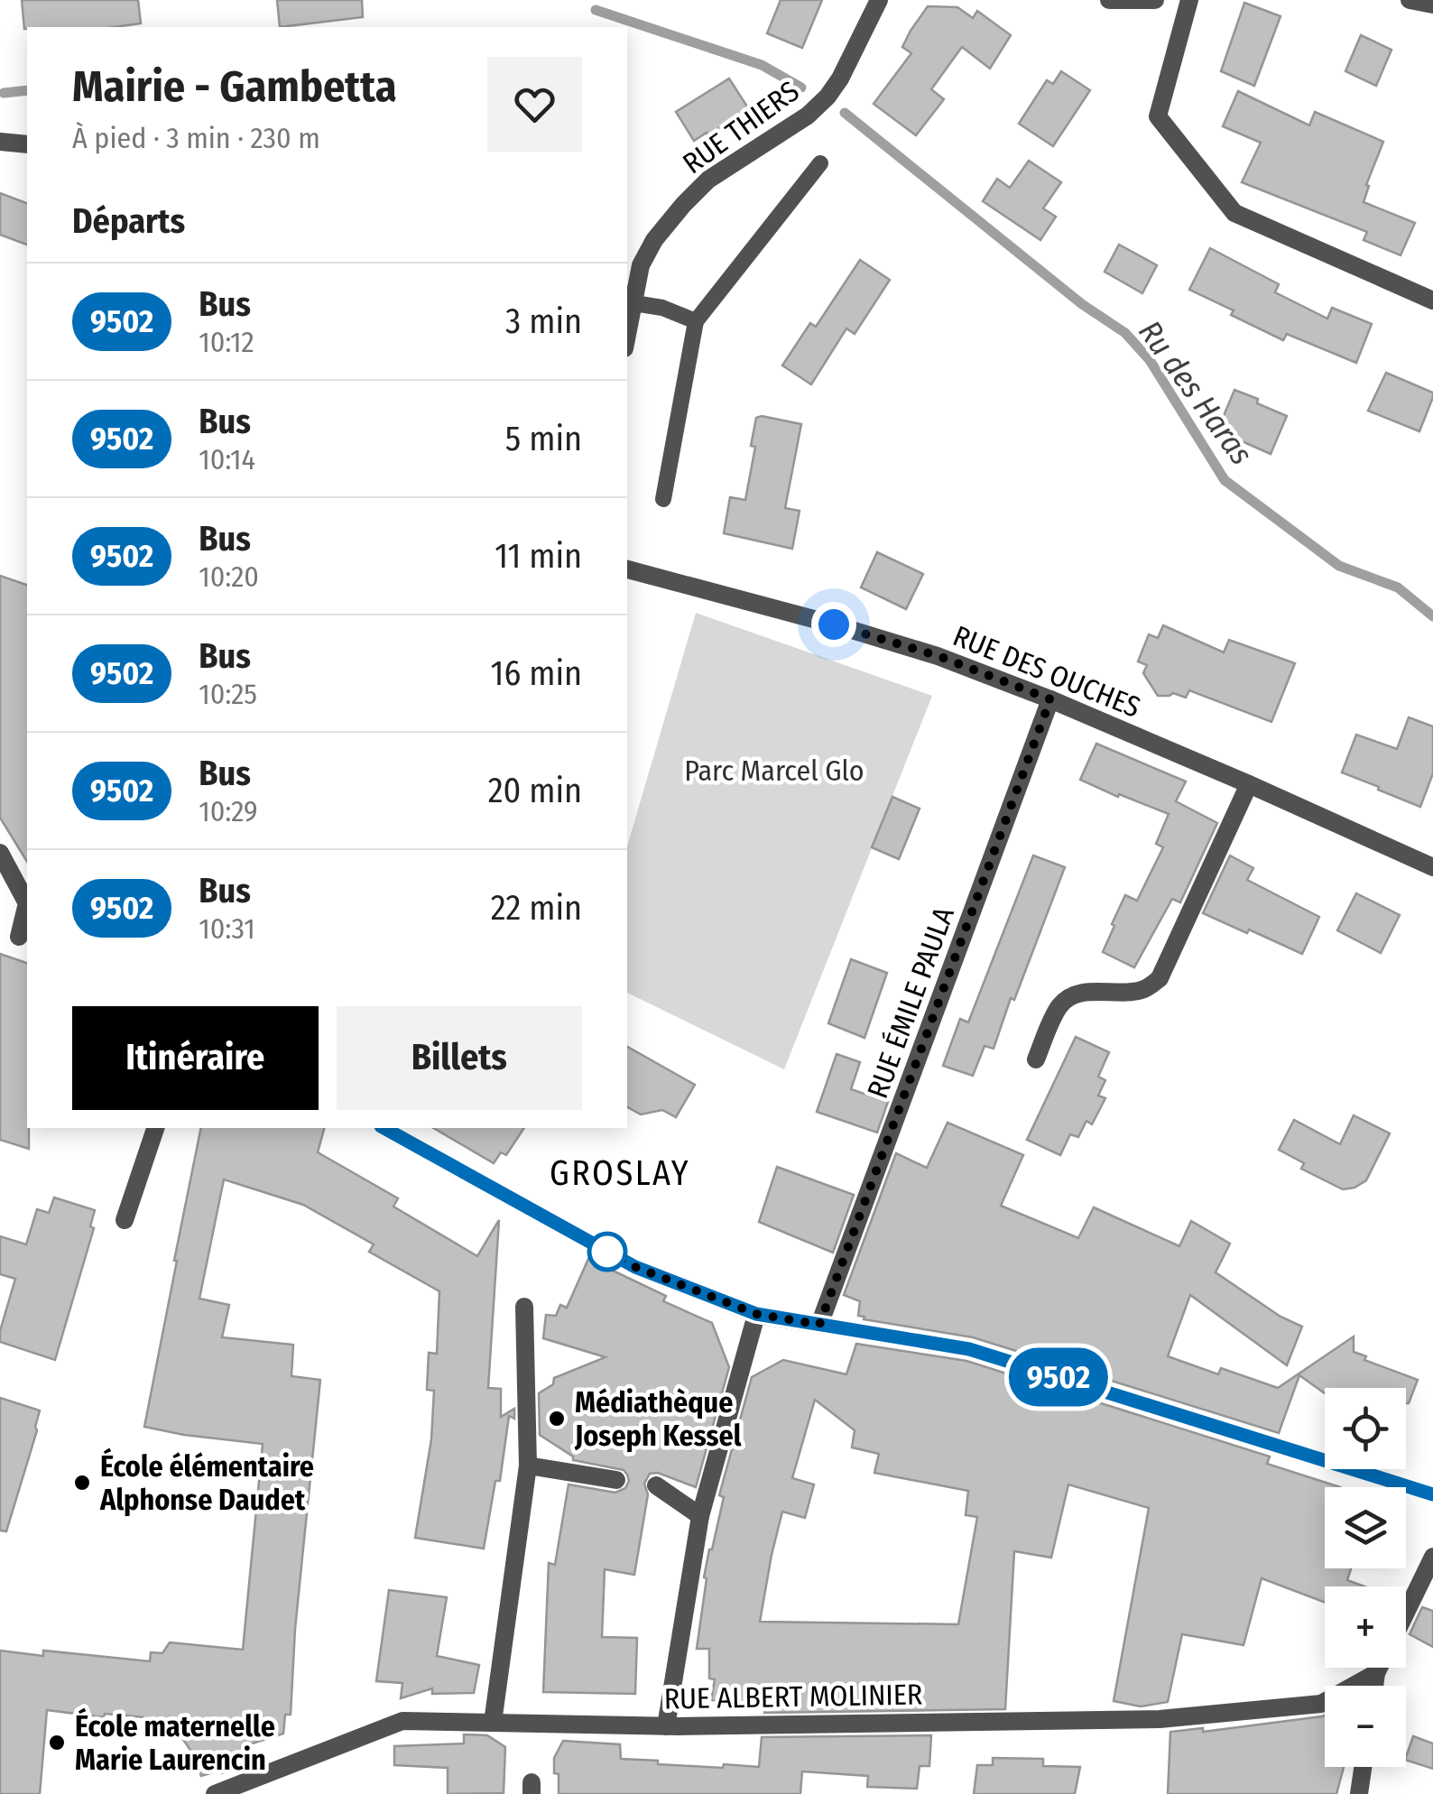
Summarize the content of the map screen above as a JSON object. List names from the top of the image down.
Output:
{
  "streets": {
    "street": [
      "RUE THIERS",
      "RUE DES OUCHES",
      "RUE ÉMILE PAULA",
      "RUE ALBERT MOLINIER"
    ]
  },
  "crossings": [
    ["RUE DES OUCHES", "RUE ÉMILE PAULA"]
  ],
  "districts": ["GROSLAY"],
  "water": ["Ru des Haras"],
  "parks": ["Parc Marcel Glo"],
  "places": ["Médiathèque Joseph Kessel", "École élémentaire Alphonse Daudet", "École maternelle Marie Laurencin"],
  "lines": ["bus line 9502"],
  "page": {
    "on_map": "9502",
    "heading": [
      ["Mairie - Gambetta", "À pied · 3 min · 230 m"],
      "Départs"
    ],
    "list": [
      {
        "mark": "9502",
        "name": "Bus",
        "note": "10:12",
        "value": "3 min"
      },
      {
        "mark": "9502",
        "name": "Bus",
        "note": "10:14",
        "value": "5 min"
      },
      {
        "mark": "9502",
        "name": "Bus",
        "note": "10:20",
        "value": "11 min"
      },
      {
        "mark": "9502",
        "name": "Bus",
        "note": "10:25",
        "value": "16 min"
      },
      {
        "mark": "9502",
        "name": "Bus",
        "note": "10:29",
        "value": "20 min"
      },
      {
        "mark": "9502",
        "name": "Bus",
        "note": "10:31",
        "value": "22 min"
      }
    ],
    "buttons": ["Itinéraire", "Billets"],
    "map_buttons": ["+", "−"]
  }
}
